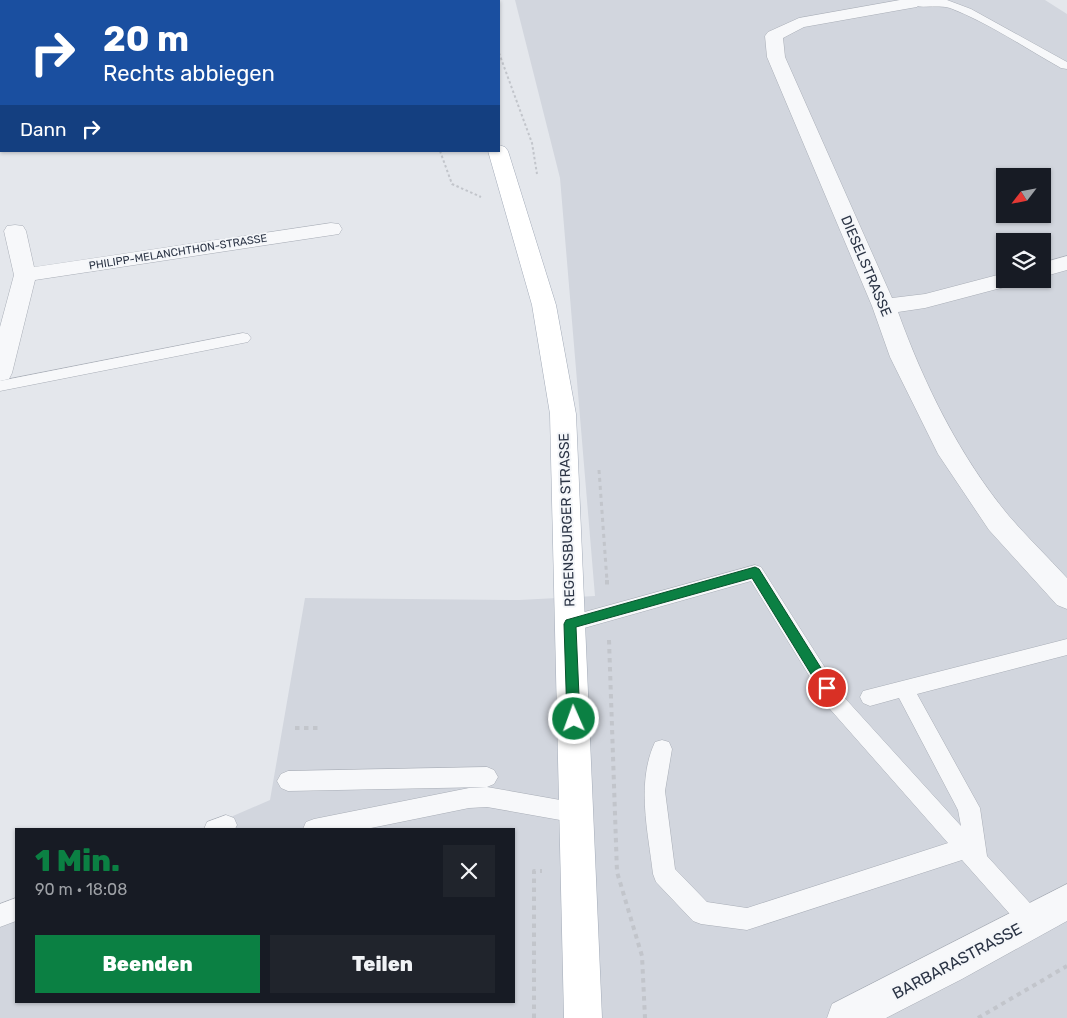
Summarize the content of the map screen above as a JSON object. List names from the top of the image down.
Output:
{
  "streets": {
    "main road": ["REGENSBURGER STRASSE"],
    "street": ["PHILIPP-MELANCHTHON-STRASSE", "DIESELSTRASSE", "BARBARASTRASSE"]
  },
  "north": "bottom left",
  "page": {
    "turn": ["20 m", "Rechts abbiegen"],
    "then": "Dann",
    "heading": ["1 Min.", "90 m · 18:08"],
    "buttons": ["Beenden", "Teilen"]
  }
}
